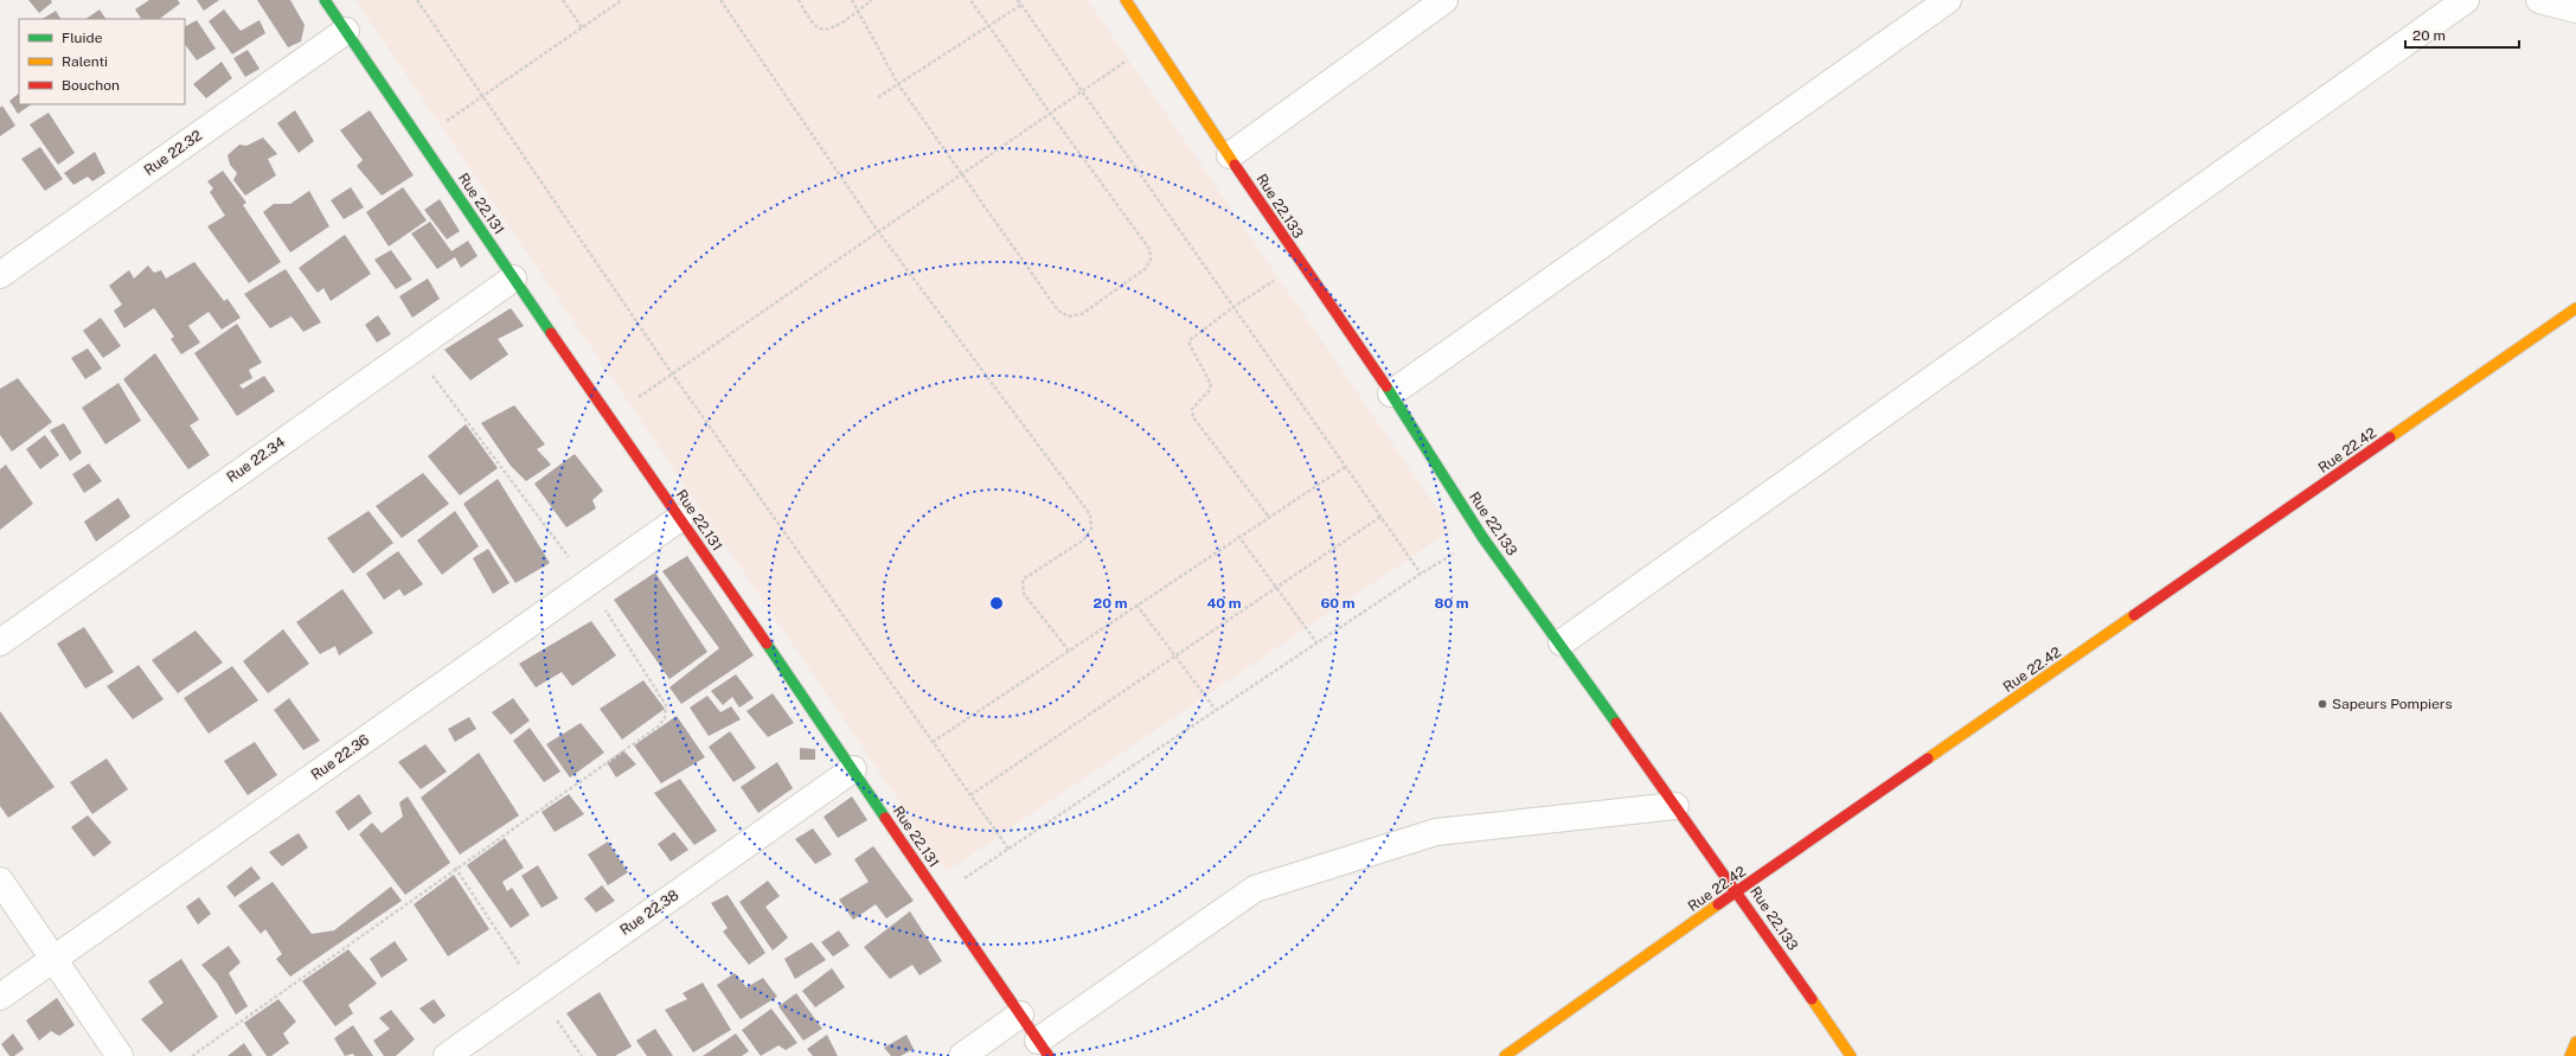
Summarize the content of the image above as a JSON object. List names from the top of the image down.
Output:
{
  "streets": {
    "street": [
      "Rue 22.32",
      "Rue 22.131",
      "Rue 22.133",
      "Rue 22.42",
      "Rue 22.34",
      "Rue 22.36",
      "Rue 22.38"
    ]
  },
  "crossings": [
    ["Rue 22.32", "Rue 22.131"],
    ["Rue 22.131", "Rue 22.34"],
    ["Rue 22.131", "Rue 22.36"],
    ["Rue 22.131", "Rue 22.38"],
    ["Rue 22.133", "Rue 22.42"]
  ],
  "places": ["Sapeurs Pompiers"],
  "legend": ["Fluide", "Ralenti", "Bouchon"],
  "scale_bar": "20 m",
  "rings": [
    "20 m",
    "40 m",
    "60 m",
    "80 m"
  ]
}
